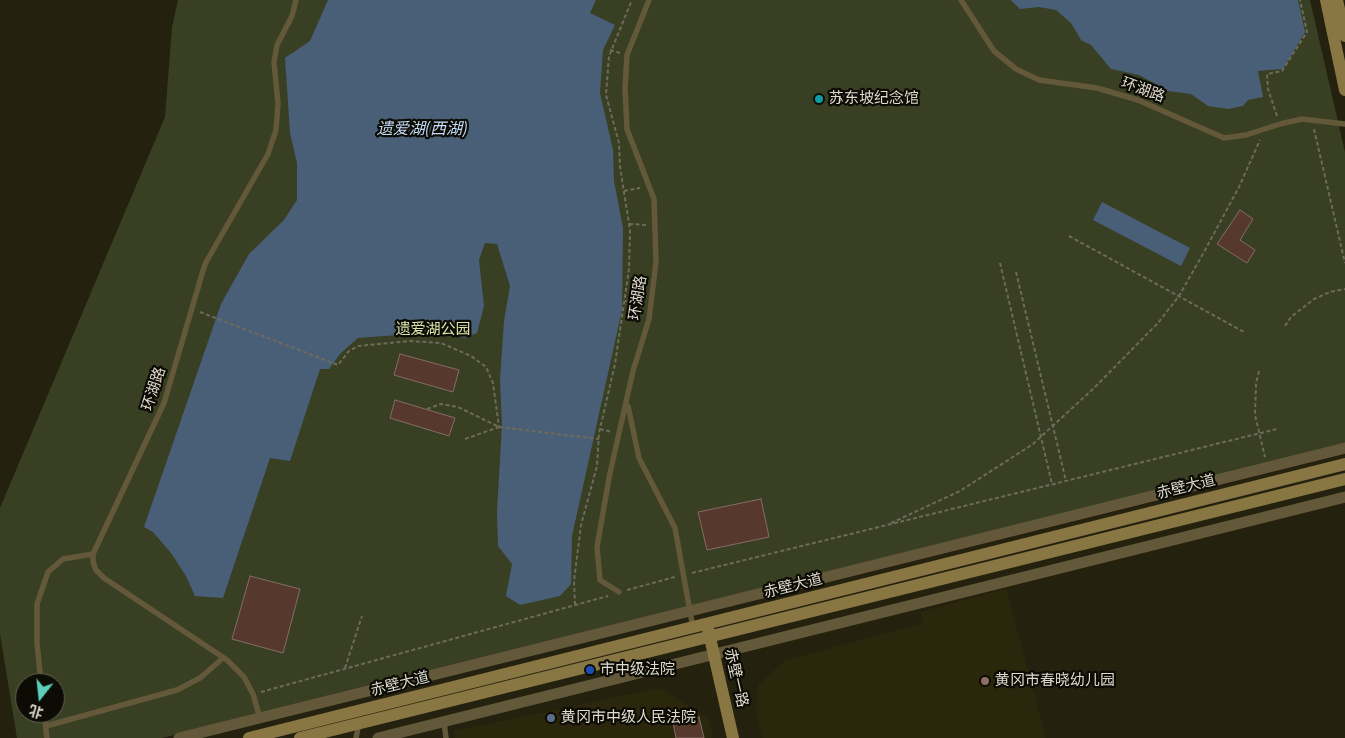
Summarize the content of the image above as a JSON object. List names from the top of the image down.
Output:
{
  "streets": {
    "main road": ["赤壁大道", "赤壁一路"],
    "lane": ["环湖路"]
  },
  "crossings": [
    ["赤壁大道", "赤壁一路"]
  ],
  "water": ["遗爱湖(西湖)"],
  "parks": ["遗爱湖公园"],
  "places": [
    "苏东坡纪念馆",
    "市中级法院",
    "黄冈市春晓幼儿园",
    "黄冈市中级人民法院"
  ],
  "north": "bottom"
}
